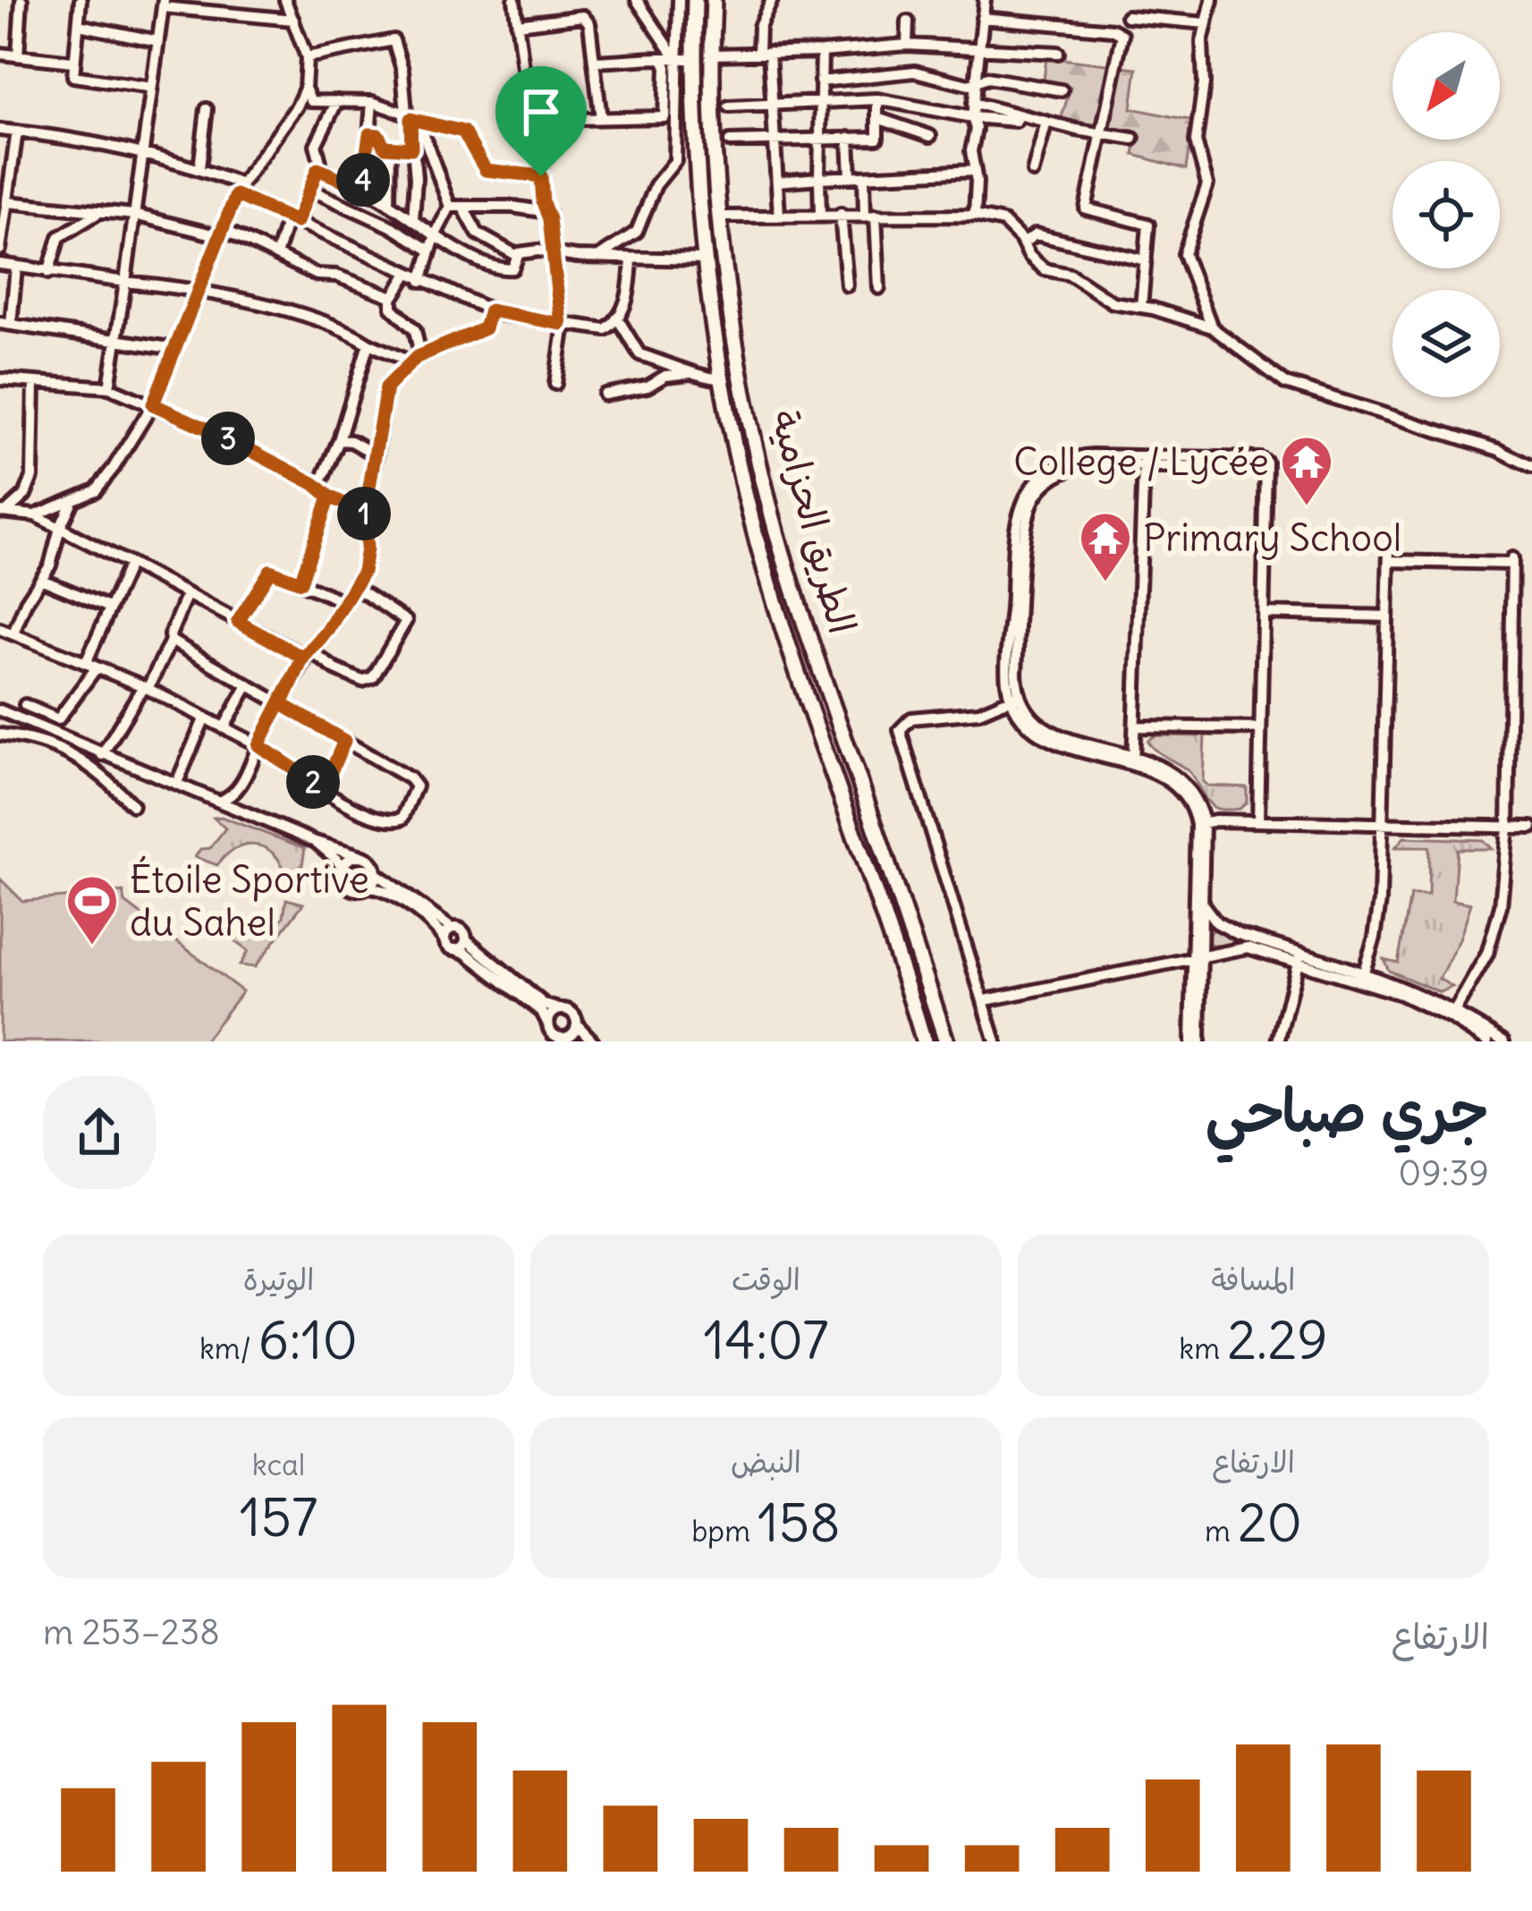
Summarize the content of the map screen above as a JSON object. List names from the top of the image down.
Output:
{
  "streets": {
    "highway": ["الطريق الحزامية"]
  },
  "places": {
    "temple": ["College / Lycée", "Primary School"],
    "sports": ["Étoile Sportive du Sahel"]
  },
  "north": "bottom left",
  "page": {
    "pins": [
      "4",
      "3",
      "1",
      "2"
    ],
    "heading": ["جري صباحي", "09:39"],
    "stats": [
      ["المسافة", "2.29 km"],
      ["الوقت", "14:07"],
      ["الوتيرة", "6:10 /km"],
      ["الارتفاع", "20 m"],
      ["النبض", "158 bpm"],
      ["kcal", "157"]
    ],
    "chart": ["الارتفاع", "238–253 m"]
  }
}
